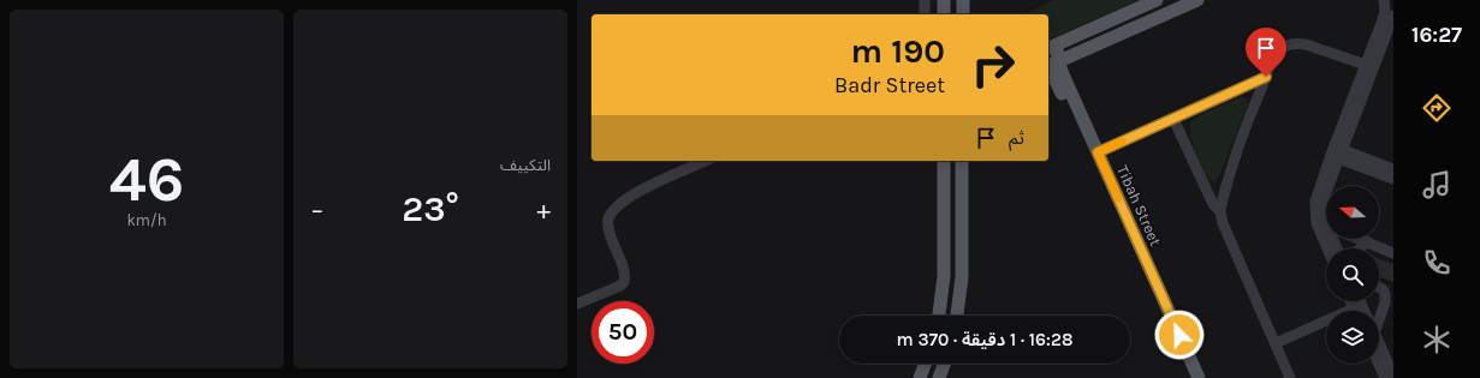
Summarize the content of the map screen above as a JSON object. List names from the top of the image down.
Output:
{
  "streets": {
    "main road": ["Tibah Street"]
  },
  "north": "left",
  "page": {
    "tabs": "16:27",
    "tile": [
      "التكييف",
      ["46", "km/h"]
    ],
    "turn": ["190 m", "Badr Street"],
    "then": "ثم",
    "heat": ["−", "23°", "+"],
    "limit": "50",
    "trip": "16:28 · 1 دقيقة · 370 m"
  }
}
